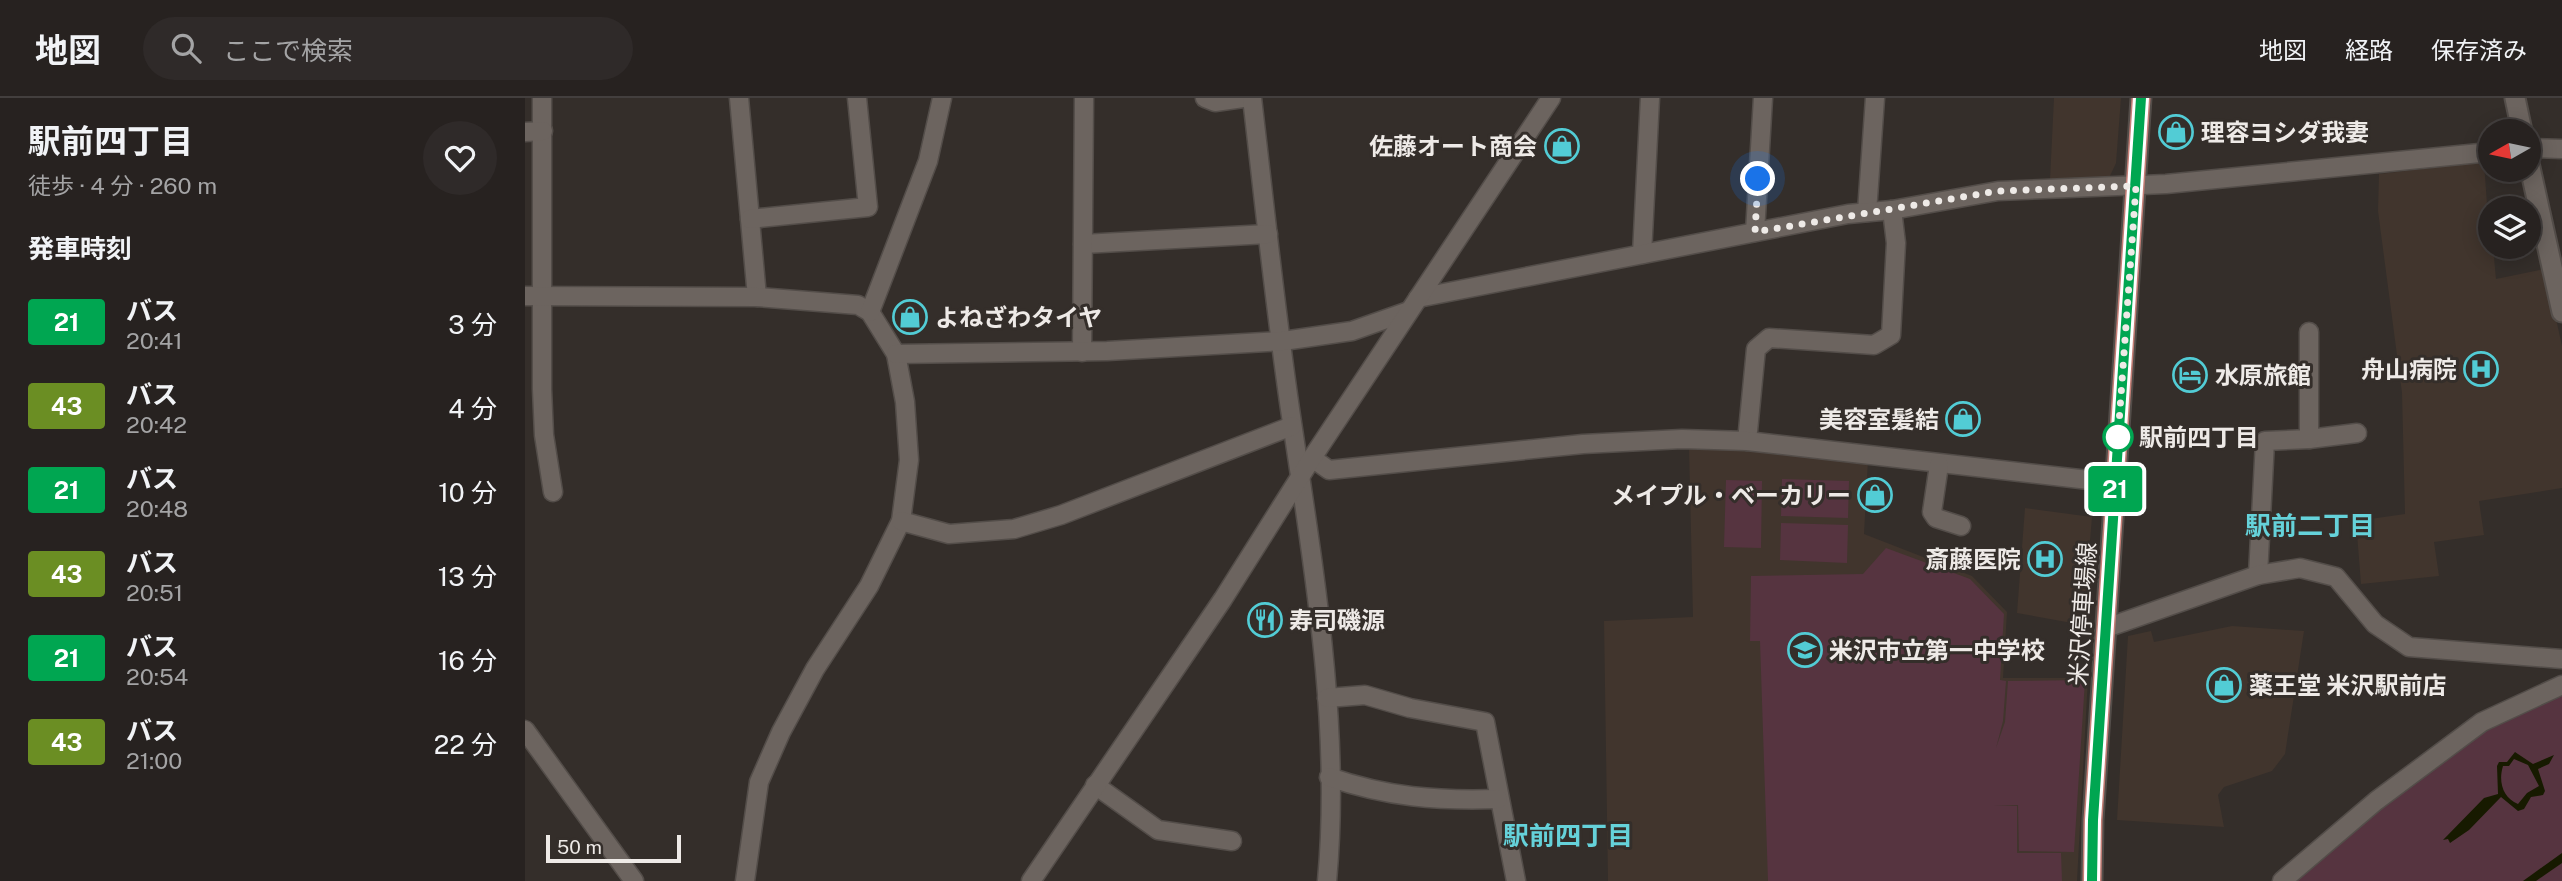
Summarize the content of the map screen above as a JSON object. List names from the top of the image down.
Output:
{
  "streets": {
    "main road": ["米沢停車場線"]
  },
  "districts": ["駅前二丁目", "駅前四丁目"],
  "places": {
    "shop": [
      "理容ヨシダ我妻",
      "佐藤オート商会",
      "よねざわタイヤ",
      "美容室髪結",
      "メイプル・ベーカリー",
      "薬王堂 米沢駅前店"
    ],
    "hospital": ["舟山病院", "斎藤医院"],
    "hotel": ["水原旅館"],
    "other": ["駅前四丁目"],
    "restaurant": ["寿司磯源"],
    "school or university": ["米沢市立第一中学校"]
  },
  "lines": ["bus line 21"],
  "scale_bar": "50 m",
  "north": "left",
  "page": {
    "header": "地図",
    "search": "ここで検索",
    "nav": ["地図", "経路", "保存済み"],
    "heading": [
      ["駅前四丁目", "徒歩 · 4 分 · 260 m"],
      "発車時刻"
    ],
    "on_map": "21",
    "list": [
      {
        "mark": "21",
        "name": "バス",
        "note": "20:41",
        "value": "3 分"
      },
      {
        "mark": "43",
        "name": "バス",
        "note": "20:42",
        "value": "4 分"
      },
      {
        "mark": "21",
        "name": "バス",
        "note": "20:48",
        "value": "10 分"
      },
      {
        "mark": "43",
        "name": "バス",
        "note": "20:51",
        "value": "13 分"
      },
      {
        "mark": "21",
        "name": "バス",
        "note": "20:54",
        "value": "16 分"
      },
      {
        "mark": "43",
        "name": "バス",
        "note": "21:00",
        "value": "22 分"
      }
    ],
    "scale": "50 m"
  }
}
